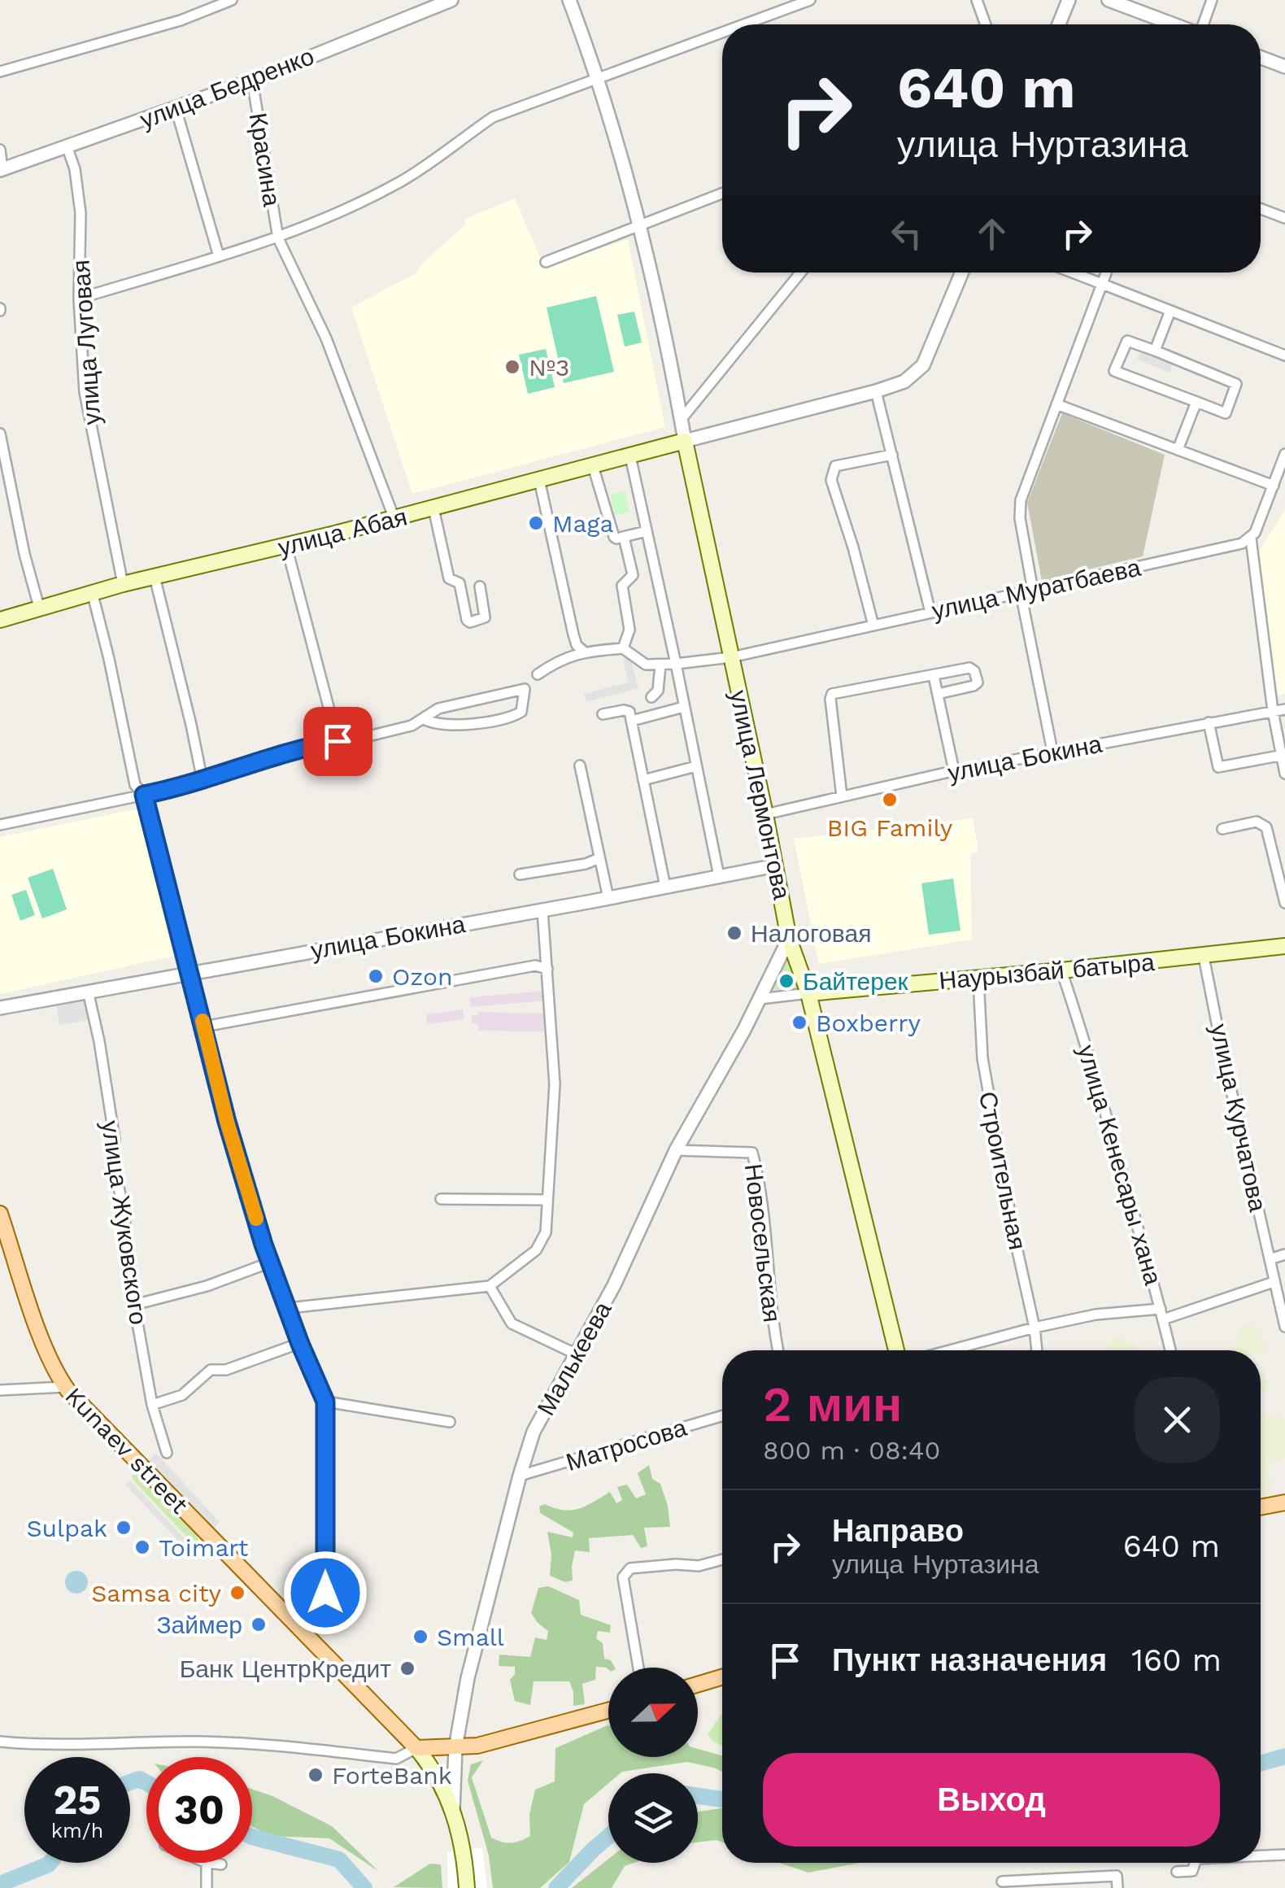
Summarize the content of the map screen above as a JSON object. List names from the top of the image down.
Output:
{
  "streets": {
    "main road": [
      "улица Абая",
      "улица Лермонтова",
      "Наурызбай батыра",
      "Kunaev street"
    ],
    "street": [
      "улица Бедренко",
      "Красина",
      "улица Луговая",
      "улица Муратбаева",
      "улица Бокина",
      "улица Курчатова",
      "улица Кенесары хана",
      "Строительная",
      "улица Жуковского",
      "Новосельская",
      "Малькеева",
      "Матросова"
    ]
  },
  "crossings": [
    ["улица Бедренко", "Красина"],
    ["улица Бедренко", "улица Луговая"],
    ["Красина", "улица Абая"],
    ["улица Луговая", "улица Абая"],
    ["улица Абая", "улица Лермонтова"],
    ["улица Муратбаева", "улица Лермонтова"],
    ["улица Бокина", "улица Лермонтова"],
    ["улица Бокина", "улица Жуковского"],
    ["улица Лермонтова", "Наурызбай батыра"],
    ["улица Лермонтова", "Малькеева"],
    ["Наурызбай батыра", "улица Курчатова"],
    ["Наурызбай батыра", "улица Кенесары хана"],
    ["Наурызбай батыра", "Строительная"],
    ["Новосельская", "Малькеева"],
    ["Малькеева", "Матросова"],
    ["Малькеева", "Kunaev street"]
  ],
  "places": [
    "№3",
    "Maga",
    "BIG Family",
    "Налоговая",
    "Ozon",
    "Байтерек",
    "Boxberry",
    "Sulpak",
    "Toimart",
    "Samsa city",
    "Займер",
    "Small",
    "Банк ЦентрКредит",
    "ForteBank"
  ],
  "north": "right",
  "page": {
    "turn": ["640 m", "улица Нуртазина"],
    "heading": ["2 мин", "800 m · 08:40"],
    "list": [
      {
        "name": "Направо",
        "note": "улица Нуртазина",
        "value": "640 m"
      },
      {
        "name": "Пункт назначения",
        "value": "160 m"
      }
    ],
    "buttons": "Выход",
    "speed": "25 km/h",
    "limit": "30"
  }
}
